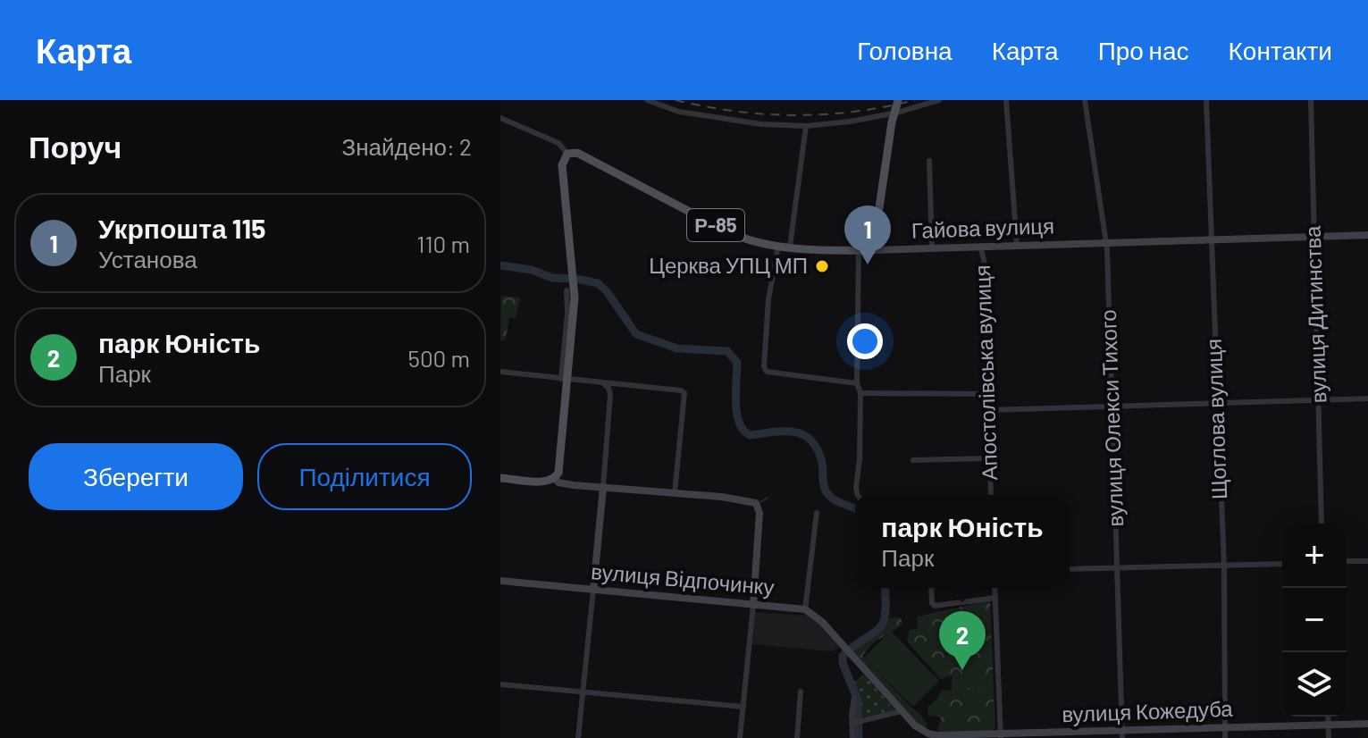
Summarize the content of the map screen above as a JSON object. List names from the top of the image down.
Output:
{
  "streets": {
    "main road": ["Р-85", "Гайова вулиця"],
    "street": [
      "вулиця Дитинства",
      "Апостолівська вулиця",
      "вулиця Олекси Тихого",
      "Щоглова вулиця",
      "вулиця Відпочинку",
      "вулиця Кожедуба"
    ]
  },
  "crossings": [
    ["Гайова вулиця", "вулиця Дитинства"],
    ["Гайова вулиця", "Апостолівська вулиця"],
    ["Гайова вулиця", "вулиця Олекси Тихого"],
    ["Гайова вулиця", "Щоглова вулиця"],
    ["вулиця Олекси Тихого", "вулиця Кожедуба"],
    ["Щоглова вулиця", "вулиця Кожедуба"]
  ],
  "places": ["Церква УПЦ МП"],
  "page": {
    "header": "Карта",
    "nav": [
      "Головна",
      "Карта",
      "Про нас",
      "Контакти"
    ],
    "heading": ["Поруч", "Знайдено: 2"],
    "list": [
      {
        "mark": "1",
        "name": "Укрпошта 115",
        "note": "Установа",
        "value": "110 m"
      },
      {
        "mark": "2",
        "name": "парк Юність",
        "note": "Парк",
        "value": "500 m"
      }
    ],
    "pins": ["1", "2"],
    "buttons": ["Зберегти", "Поділитися"],
    "popup": ["парк Юність", "Парк"],
    "map_buttons": ["+", "−"]
  }
}
